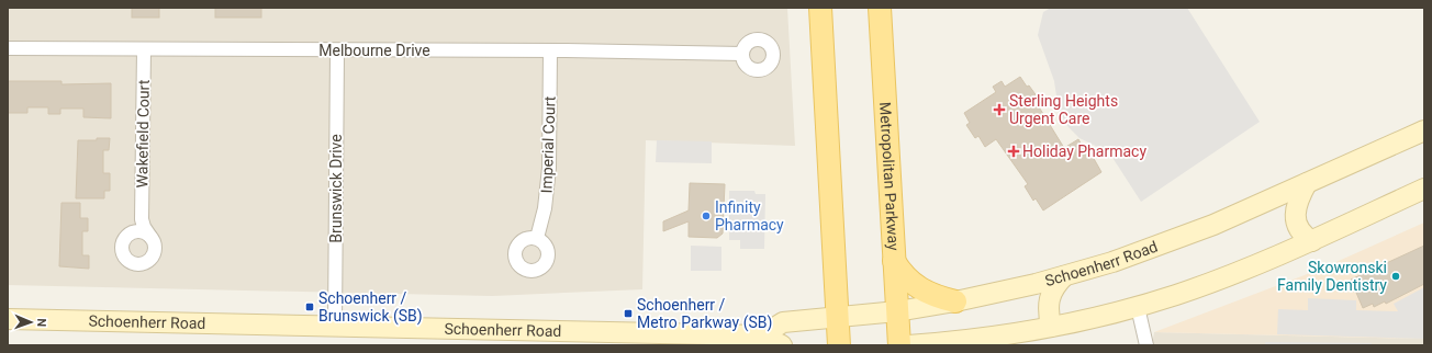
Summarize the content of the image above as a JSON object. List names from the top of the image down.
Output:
{
  "streets": {
    "main road": ["Metropolitan Parkway", "Schoenherr Road"],
    "street": [
      "Melbourne Drive",
      "Wakefield Court",
      "Imperial Court",
      "Brunswick Drive"
    ]
  },
  "crossings": [
    ["Melbourne Drive", "Wakefield Court"],
    ["Melbourne Drive", "Imperial Court"],
    ["Melbourne Drive", "Brunswick Drive"],
    ["Metropolitan Parkway", "Schoenherr Road"],
    ["Brunswick Drive", "Schoenherr Road"]
  ],
  "places": {
    "health": ["Sterling Heights Urgent Care", "Holiday Pharmacy"],
    "other": ["Infinity Pharmacy", "Skowronski Family Dentistry"],
    "transit": ["Schoenherr / Brunswick (SB)", "Schoenherr / Metro Parkway (SB)"]
  },
  "north": "right"
}
